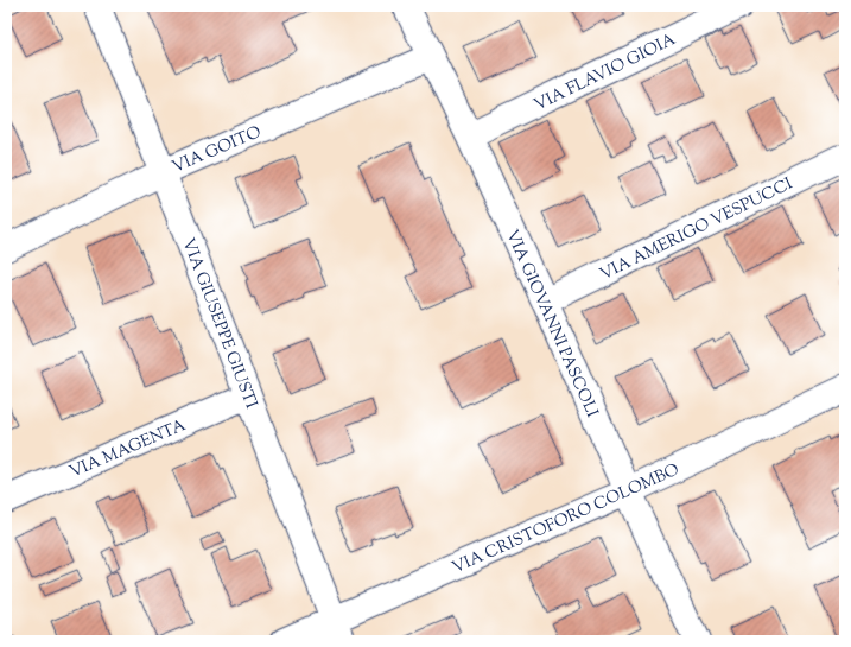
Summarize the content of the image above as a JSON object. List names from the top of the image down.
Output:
{
  "streets": {
    "street": [
      "VIA FLAVIO GIOIA",
      "VIA GOITO",
      "VIA AMERIGO VESPUCCI",
      "VIA GIUSEPPE GIUSTI",
      "VIA GIOVANNI PASCOLI",
      "VIA MAGENTA",
      "VIA CRISTOFORO COLOMBO"
    ]
  },
  "crossings": [
    ["VIA FLAVIO GIOIA", "VIA GIOVANNI PASCOLI"],
    ["VIA GOITO", "VIA GIUSEPPE GIUSTI"],
    ["VIA GOITO", "VIA GIOVANNI PASCOLI"],
    ["VIA AMERIGO VESPUCCI", "VIA GIOVANNI PASCOLI"],
    ["VIA GIUSEPPE GIUSTI", "VIA MAGENTA"],
    ["VIA GIUSEPPE GIUSTI", "VIA CRISTOFORO COLOMBO"],
    ["VIA GIOVANNI PASCOLI", "VIA CRISTOFORO COLOMBO"]
  ]
}
